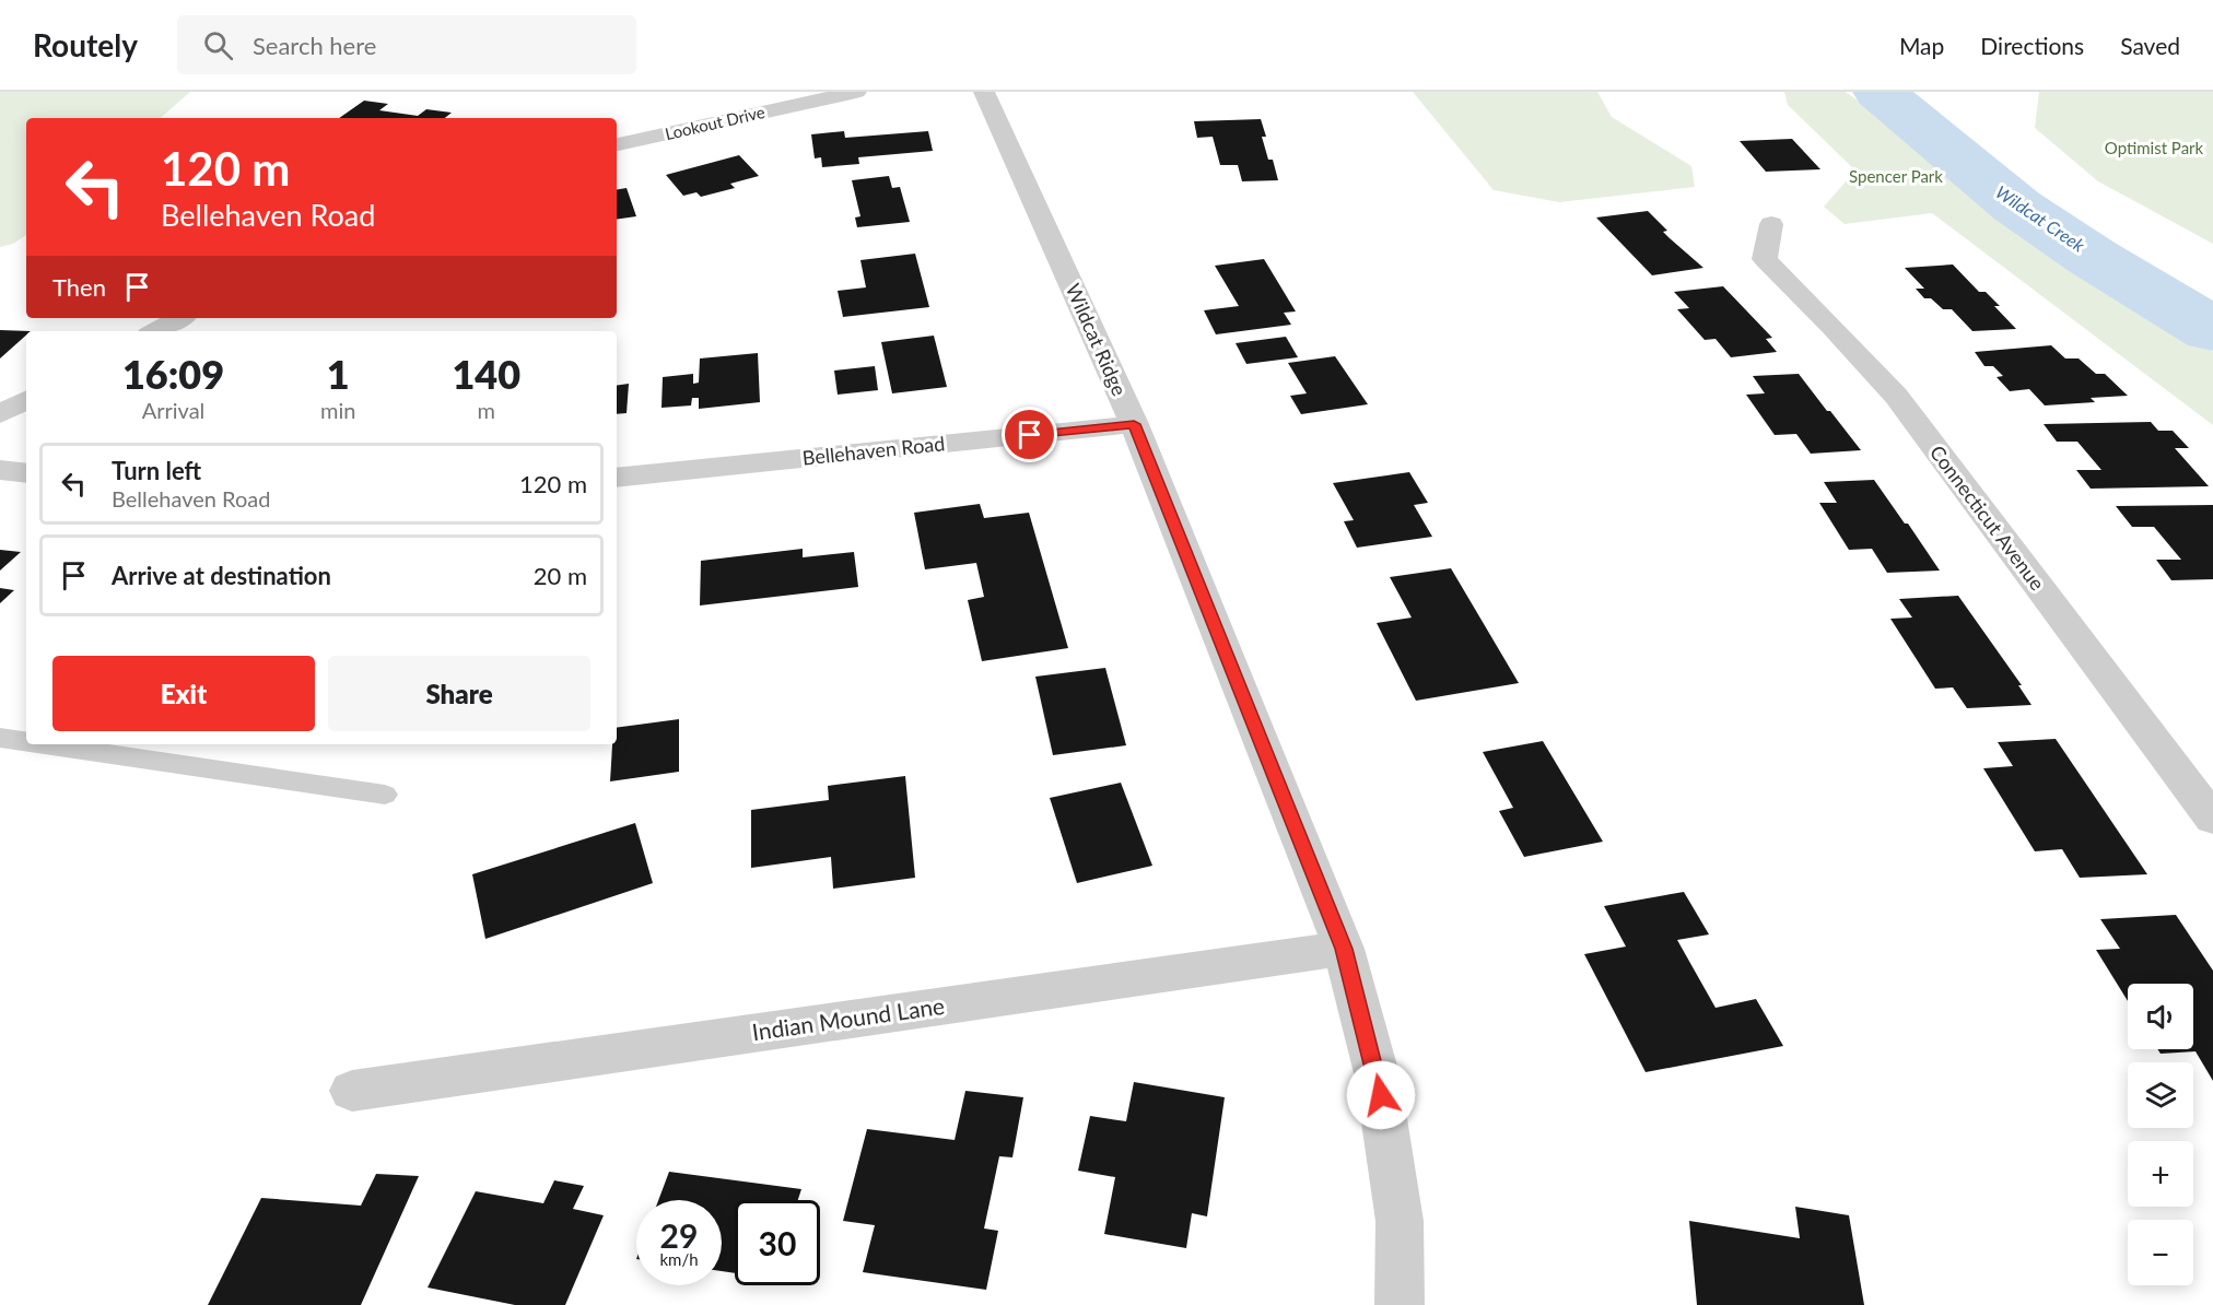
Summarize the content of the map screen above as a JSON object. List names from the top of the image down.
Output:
{
  "streets": {
    "street": [
      "Lookout Drive",
      "Wildcat Ridge",
      "Bellehaven Road",
      "Connecticut Avenue",
      "Indian Mound Lane"
    ]
  },
  "crossings": [
    ["Wildcat Ridge", "Bellehaven Road"],
    ["Wildcat Ridge", "Indian Mound Lane"]
  ],
  "water": ["Wildcat Creek"],
  "parks": ["Optimist Park", "Spencer Park"],
  "page": {
    "header": "Routely",
    "search": "Search here",
    "nav": ["Map", "Directions", "Saved"],
    "turn": ["120 m", "Bellehaven Road"],
    "then": "Then",
    "eta": [
      "16:09",
      "Arrival",
      "1",
      "min",
      "140",
      "m"
    ],
    "list": [
      {
        "name": "Turn left",
        "note": "Bellehaven Road",
        "value": "120 m"
      },
      {
        "name": "Arrive at destination",
        "value": "20 m"
      }
    ],
    "buttons": ["Exit", "Share"],
    "map_buttons": ["+", "−"],
    "speed": "29 km/h",
    "limit": "30"
  }
}
